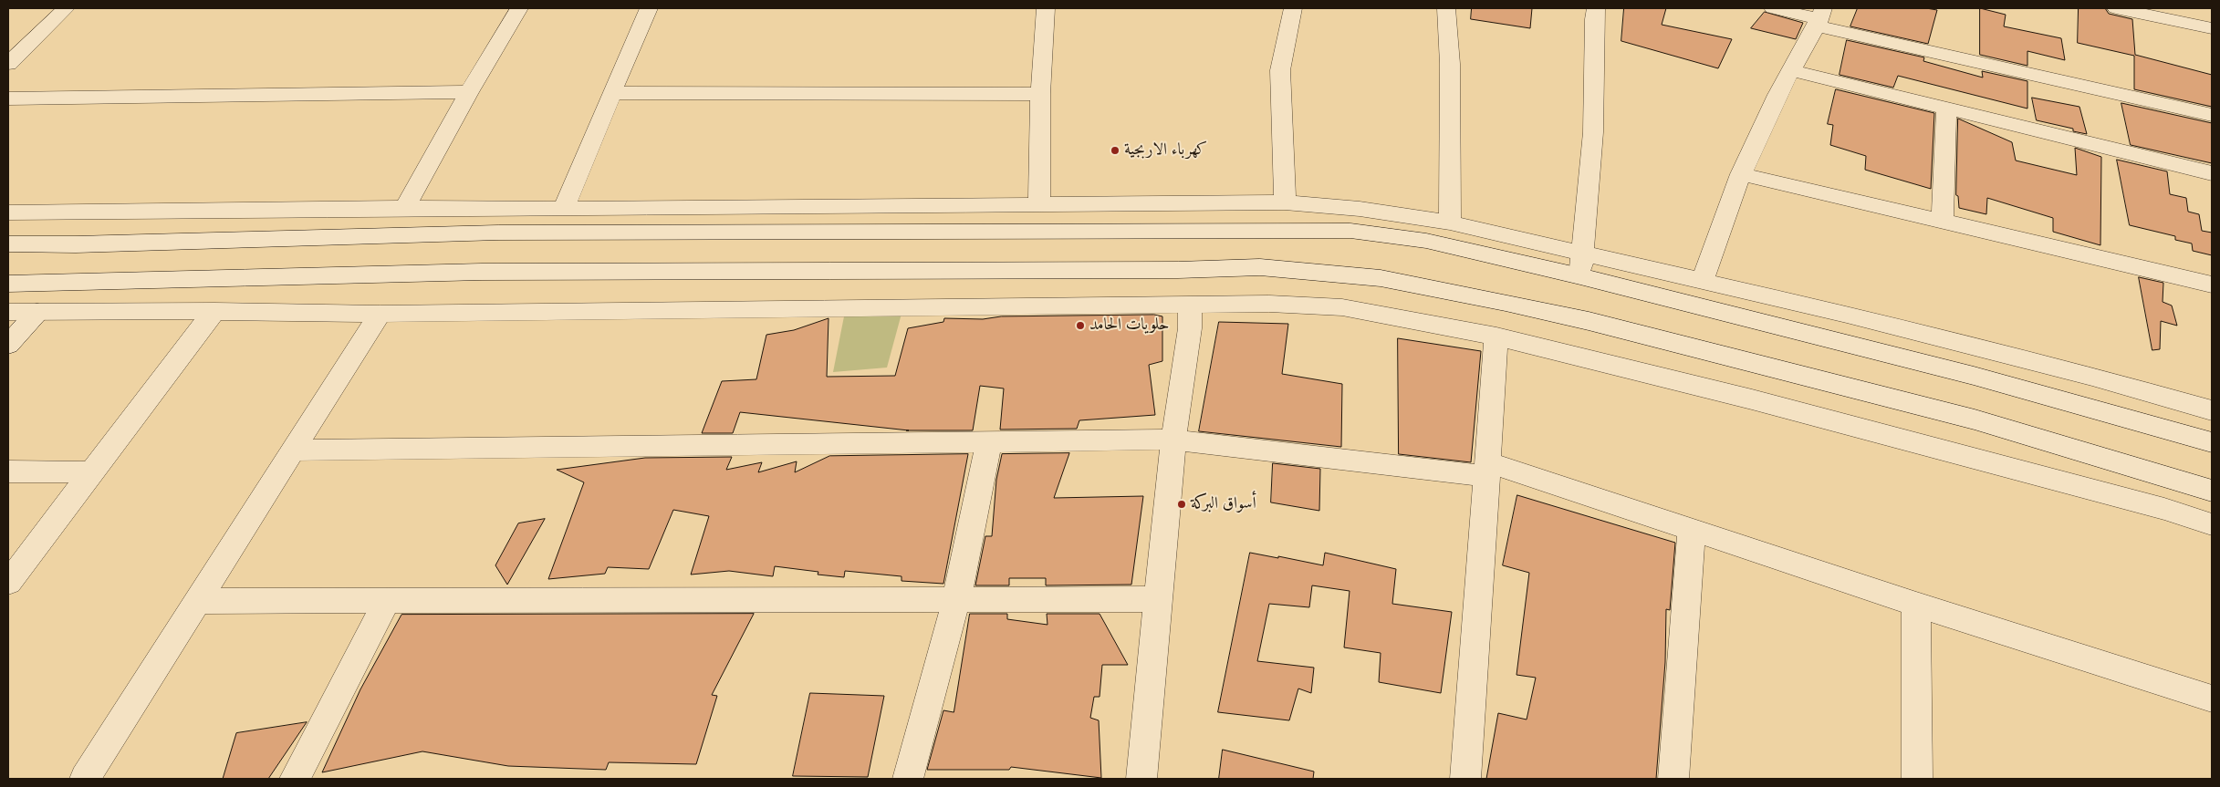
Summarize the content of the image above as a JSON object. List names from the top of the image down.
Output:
{
  "places": ["كهرباء الاربجية", "حلويات الحامد", "أسواق البركة"]
}
